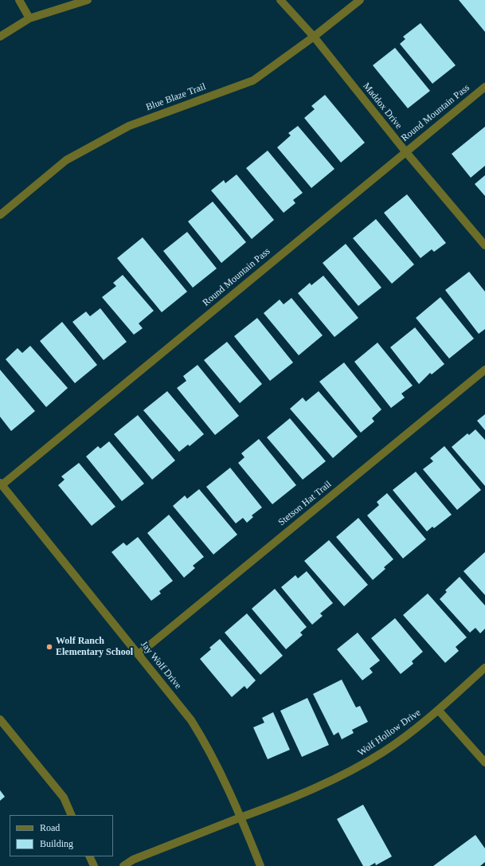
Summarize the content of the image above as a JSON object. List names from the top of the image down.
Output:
{
  "streets": {
    "street": [
      "Blue Blaze Trail",
      "Maddox Drive",
      "Round Mountain Pass",
      "Stetson Hat Trail",
      "Jay Wolf Drive",
      "Wolf Hollow Drive"
    ]
  },
  "crossings": [
    ["Blue Blaze Trail", "Maddox Drive"],
    ["Maddox Drive", "Round Mountain Pass"],
    ["Round Mountain Pass", "Jay Wolf Drive"],
    ["Stetson Hat Trail", "Jay Wolf Drive"],
    ["Jay Wolf Drive", "Wolf Hollow Drive"]
  ],
  "places": ["Wolf Ranch Elementary School"],
  "legend": ["Road", "Building"]
}
